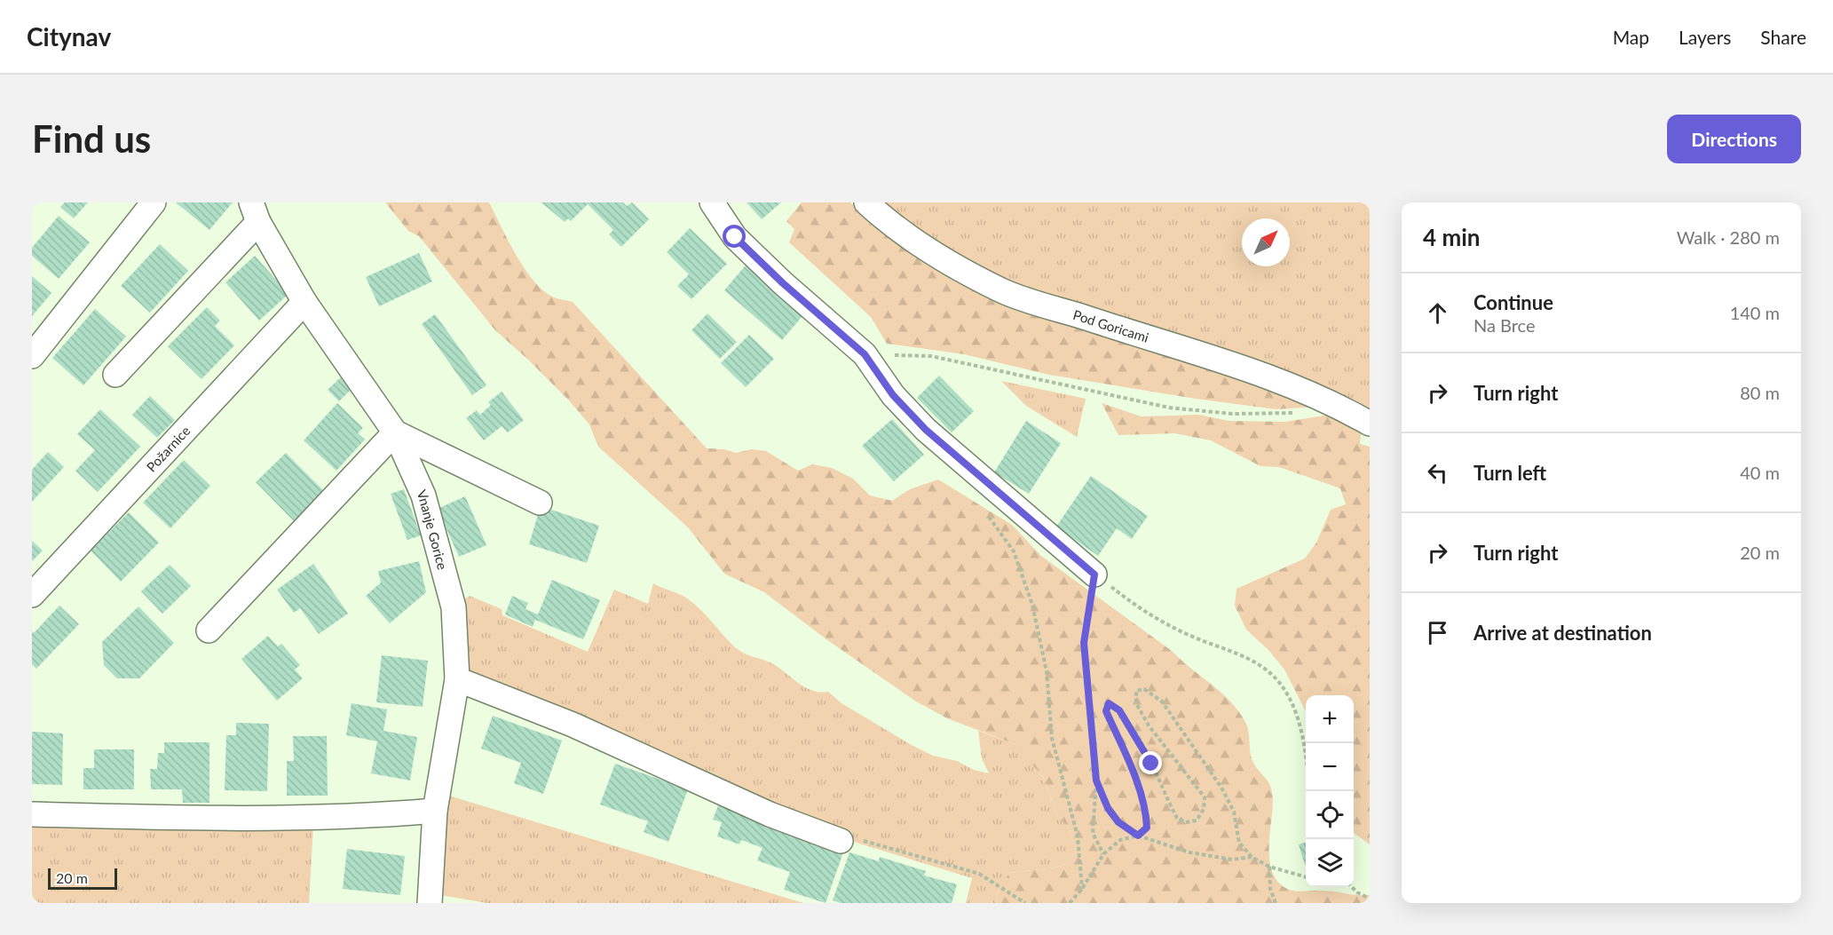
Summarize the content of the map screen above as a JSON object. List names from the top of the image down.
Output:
{
  "streets": {
    "street": ["Pod Goricami", "Požarnice", "Vnanje Gorice"]
  },
  "crossings": [
    ["Požarnice", "Vnanje Gorice"]
  ],
  "scale_bar": "20 m",
  "north": "top right",
  "page": {
    "header": "Citynav",
    "nav": ["Map", "Layers", "Share"],
    "buttons": "Directions",
    "title": "Find us",
    "heading": ["4 min", "Walk · 280 m"],
    "list": [
      ["Continue", "Na Brce", "140 m"],
      ["Turn right", "80 m"],
      ["Turn left", "40 m"],
      ["Turn right", "20 m"],
      "Arrive at destination"
    ],
    "map_buttons": ["+", "−"],
    "scale": "20 m"
  }
}
